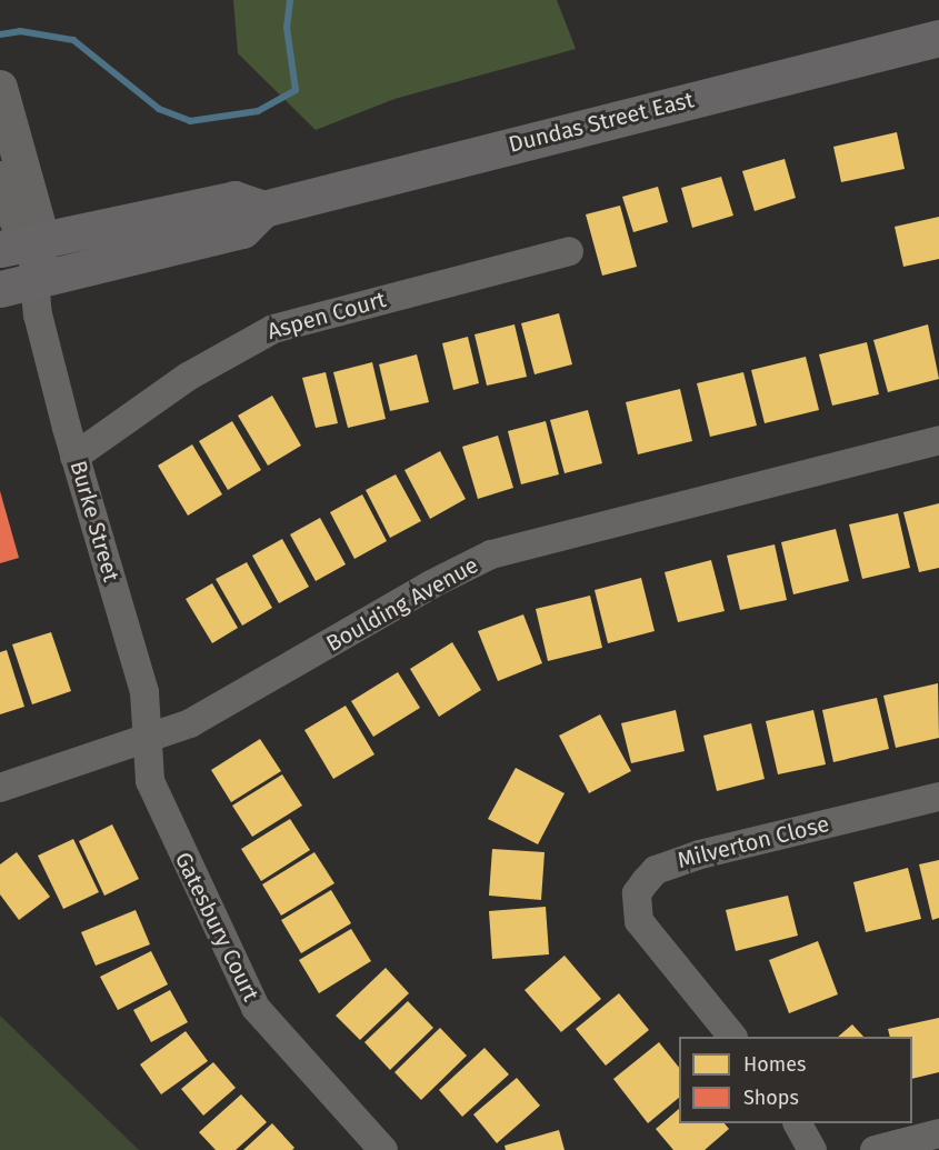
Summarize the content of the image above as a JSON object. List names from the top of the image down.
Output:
{
  "streets": {
    "main road": ["Dundas Street East"],
    "street": [
      "Aspen Court",
      "Burke Street",
      "Boulding Avenue",
      "Milverton Close",
      "Gatesbury Court"
    ]
  },
  "crossings": [
    ["Dundas Street East", "Burke Street"],
    ["Aspen Court", "Burke Street"],
    ["Burke Street", "Boulding Avenue"],
    ["Burke Street", "Gatesbury Court"],
    ["Boulding Avenue", "Gatesbury Court"]
  ],
  "legend": ["Homes", "Shops"]
}
